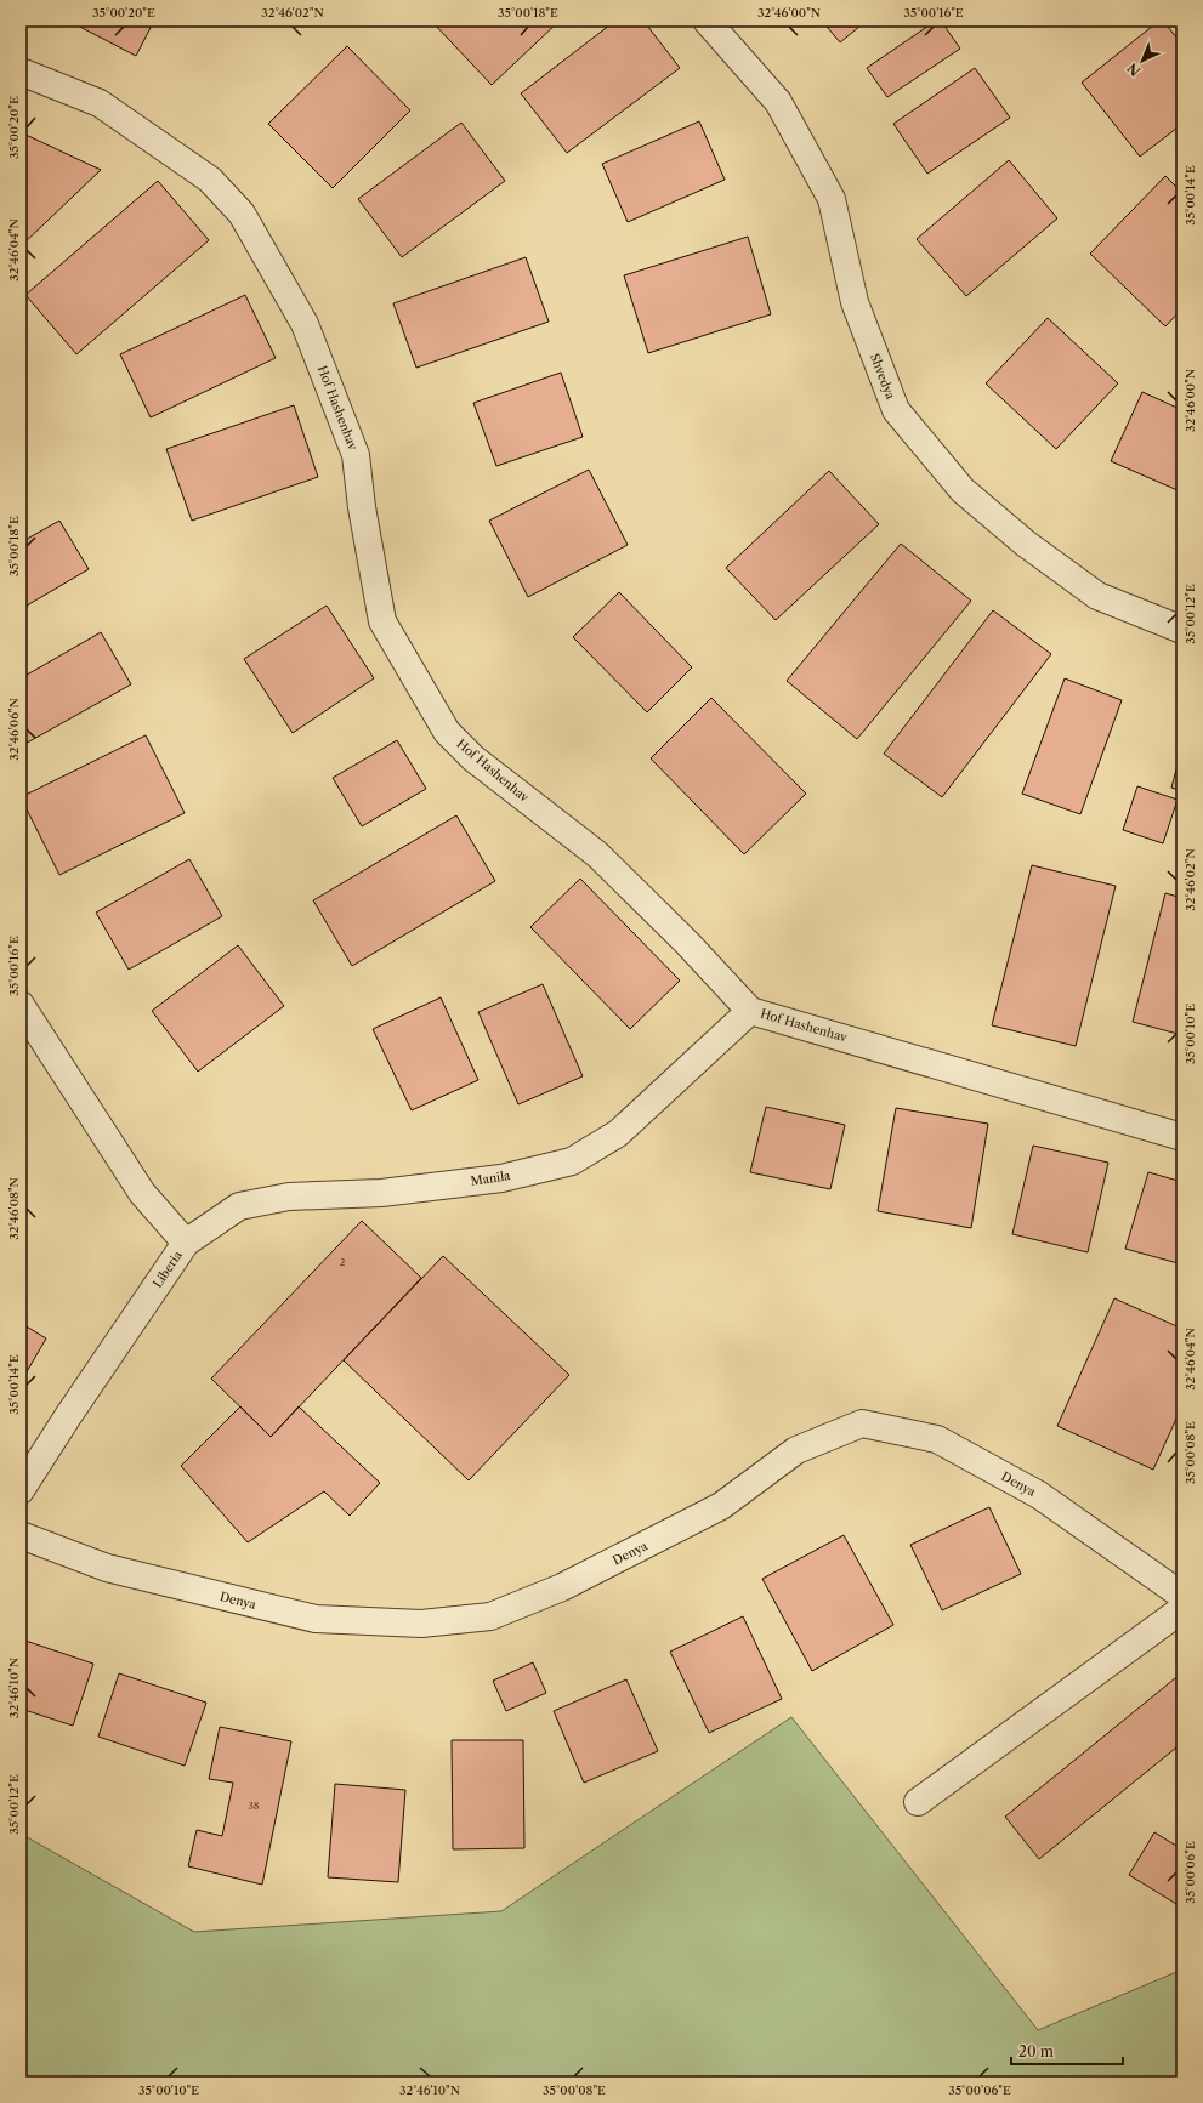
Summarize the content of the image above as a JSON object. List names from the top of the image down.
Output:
{
  "streets": {
    "street": [
      "Shvedya",
      "Hof Hashenhav",
      "Manila",
      "Liberia",
      "Denya"
    ]
  },
  "crossings": [
    ["Hof Hashenhav", "Manila"],
    ["Manila", "Liberia"]
  ],
  "house_numbers": ["2", "38"],
  "scale_bar": "20 m",
  "north": "bottom left",
  "coordinates": [
    "35°00'20\"E",
    "32°46'02\"N",
    "35°00'18\"E",
    "32°46'00\"N",
    "35°00'16\"E",
    "35°00'14\"E",
    "32°46'04\"N",
    "35°00'12\"E",
    "32°46'06\"N",
    "35°00'10\"E",
    "32°46'08\"N",
    "35°00'08\"E",
    "32°46'10\"N",
    "35°00'06\"E"
  ]
}
